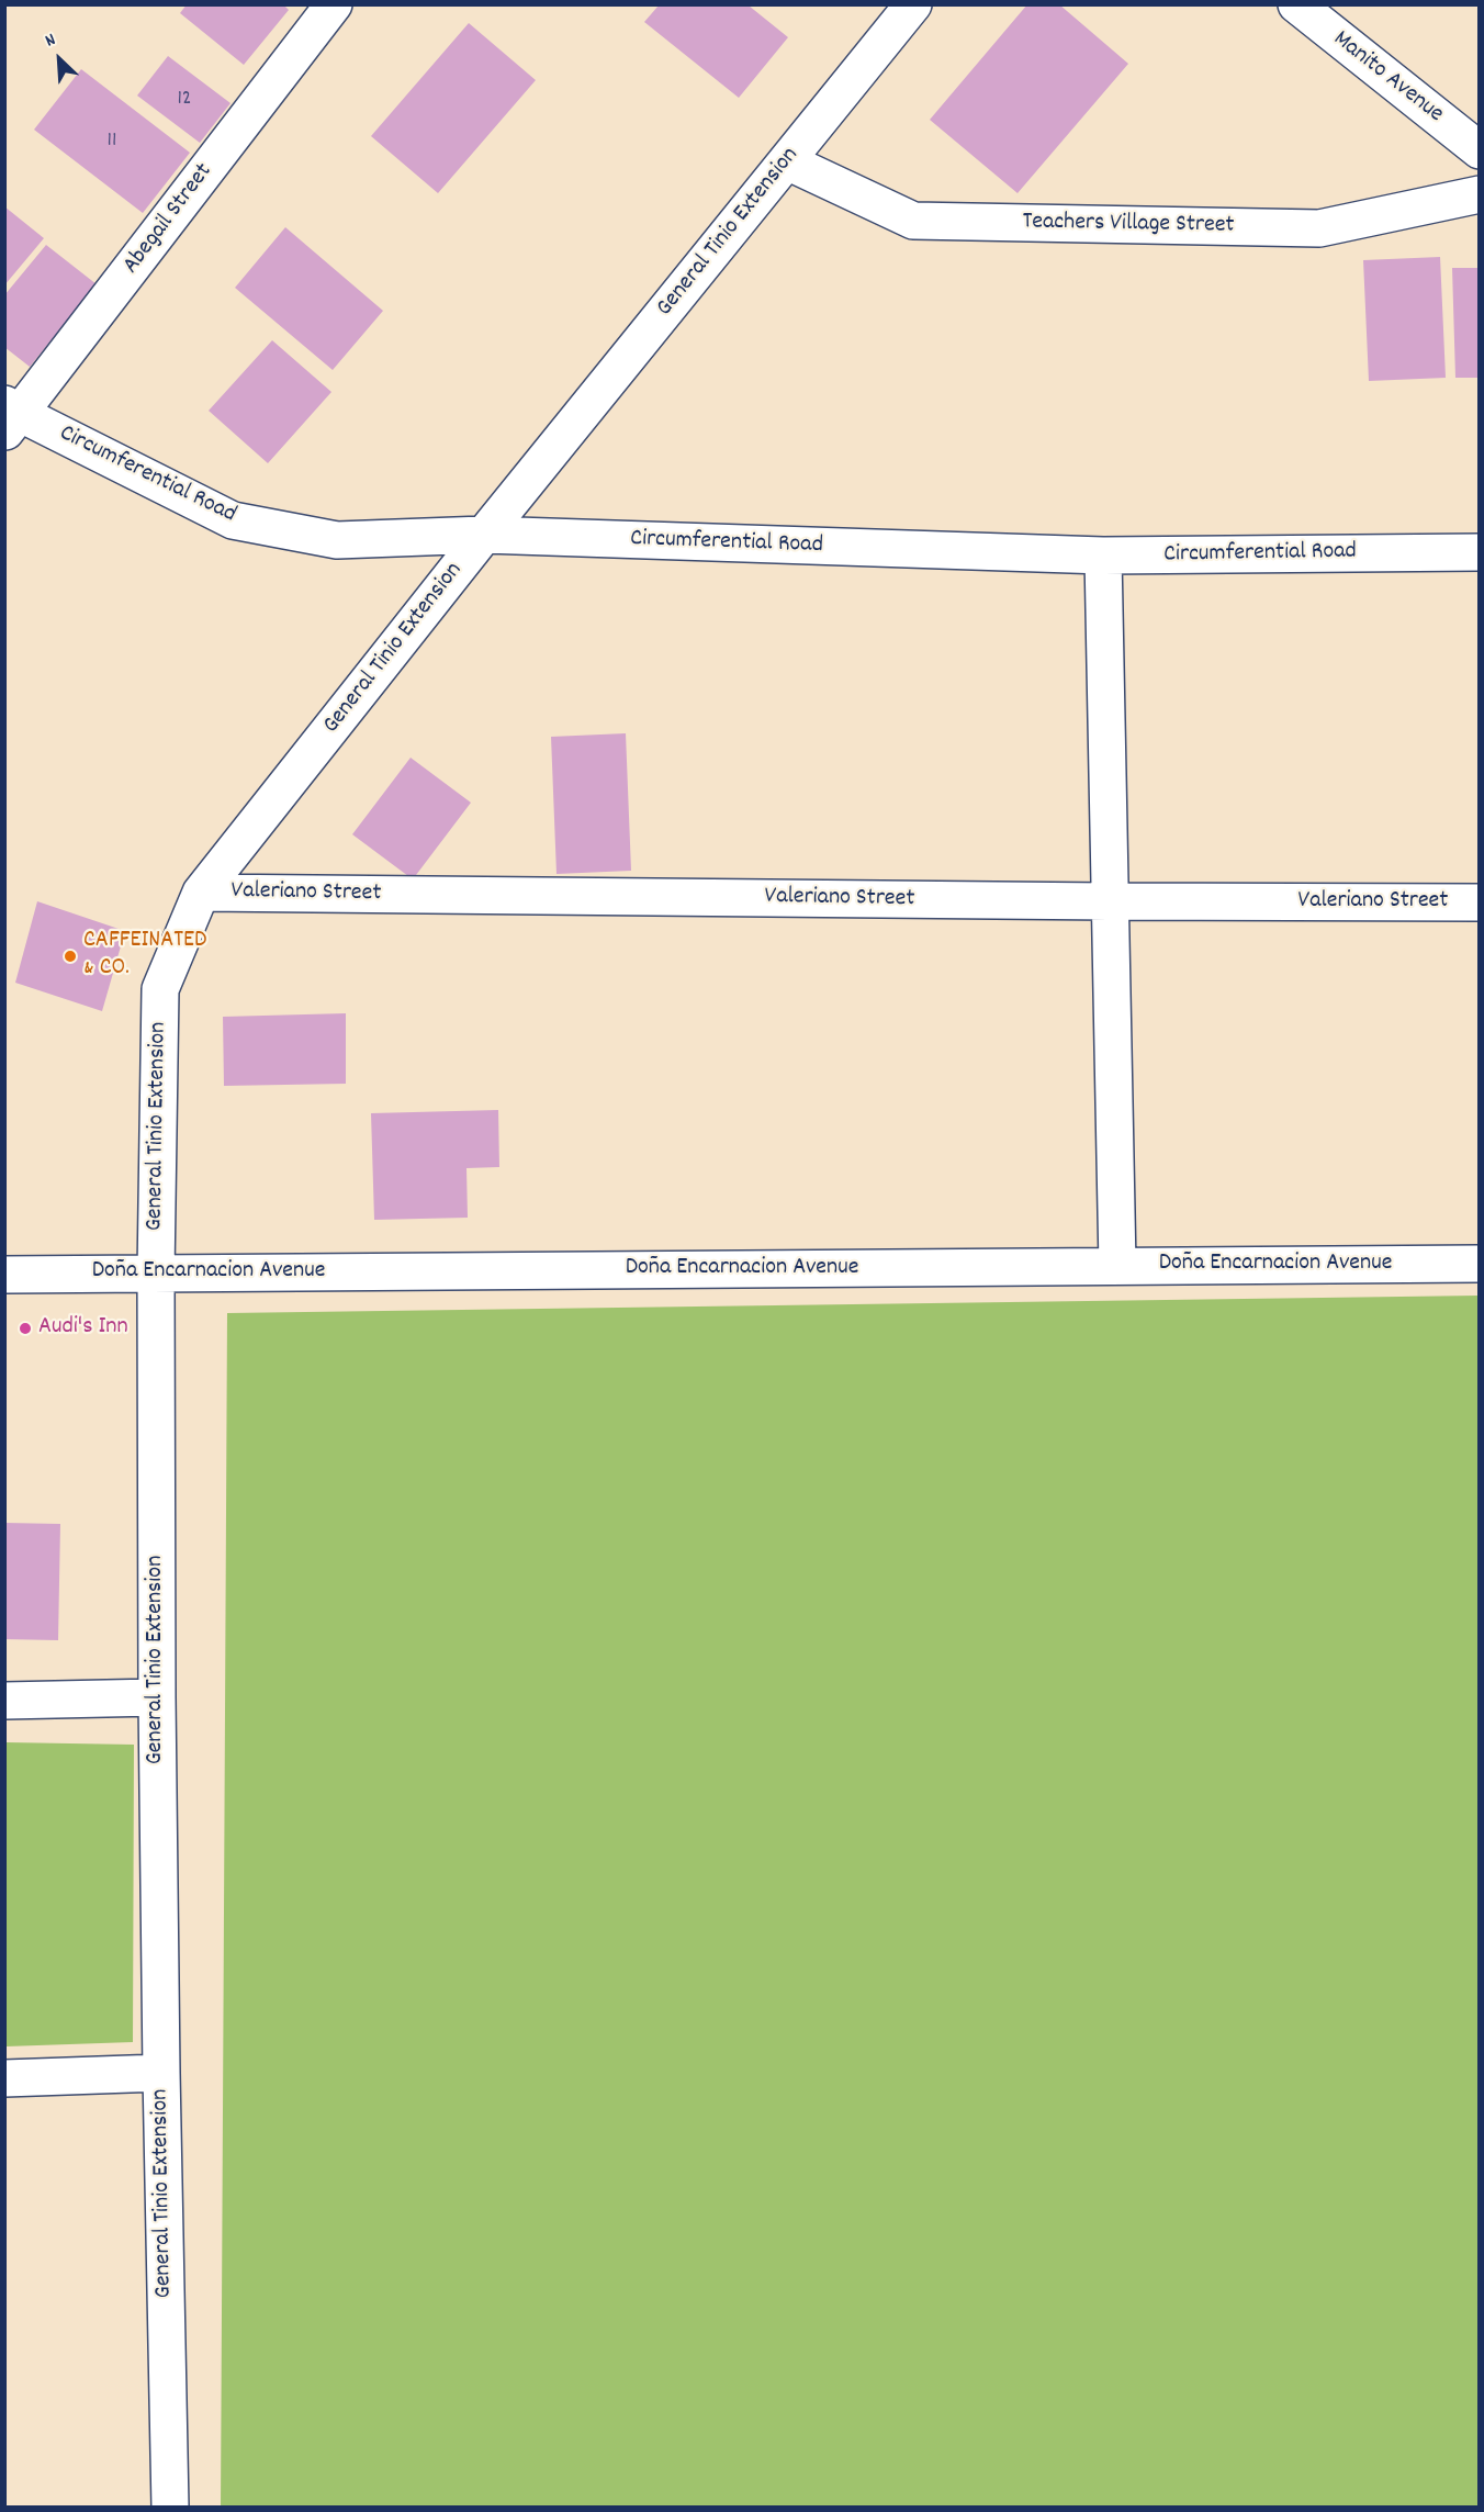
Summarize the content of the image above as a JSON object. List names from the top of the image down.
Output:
{
  "streets": {
    "street": [
      "Manito Avenue",
      "Abegail Street",
      "Teachers Village Street",
      "General Tinio Extension",
      "Circumferential Road",
      "Valeriano Street",
      "Doña Encarnacion Avenue"
    ]
  },
  "crossings": [
    ["Abegail Street", "Circumferential Road"],
    ["Teachers Village Street", "General Tinio Extension"],
    ["General Tinio Extension", "Circumferential Road"],
    ["General Tinio Extension", "Valeriano Street"],
    ["General Tinio Extension", "Doña Encarnacion Avenue"]
  ],
  "places": ["CAFFEINATED & CO.", "Audi's Inn"],
  "house_numbers": ["12", "11"],
  "north": "top left"
}
